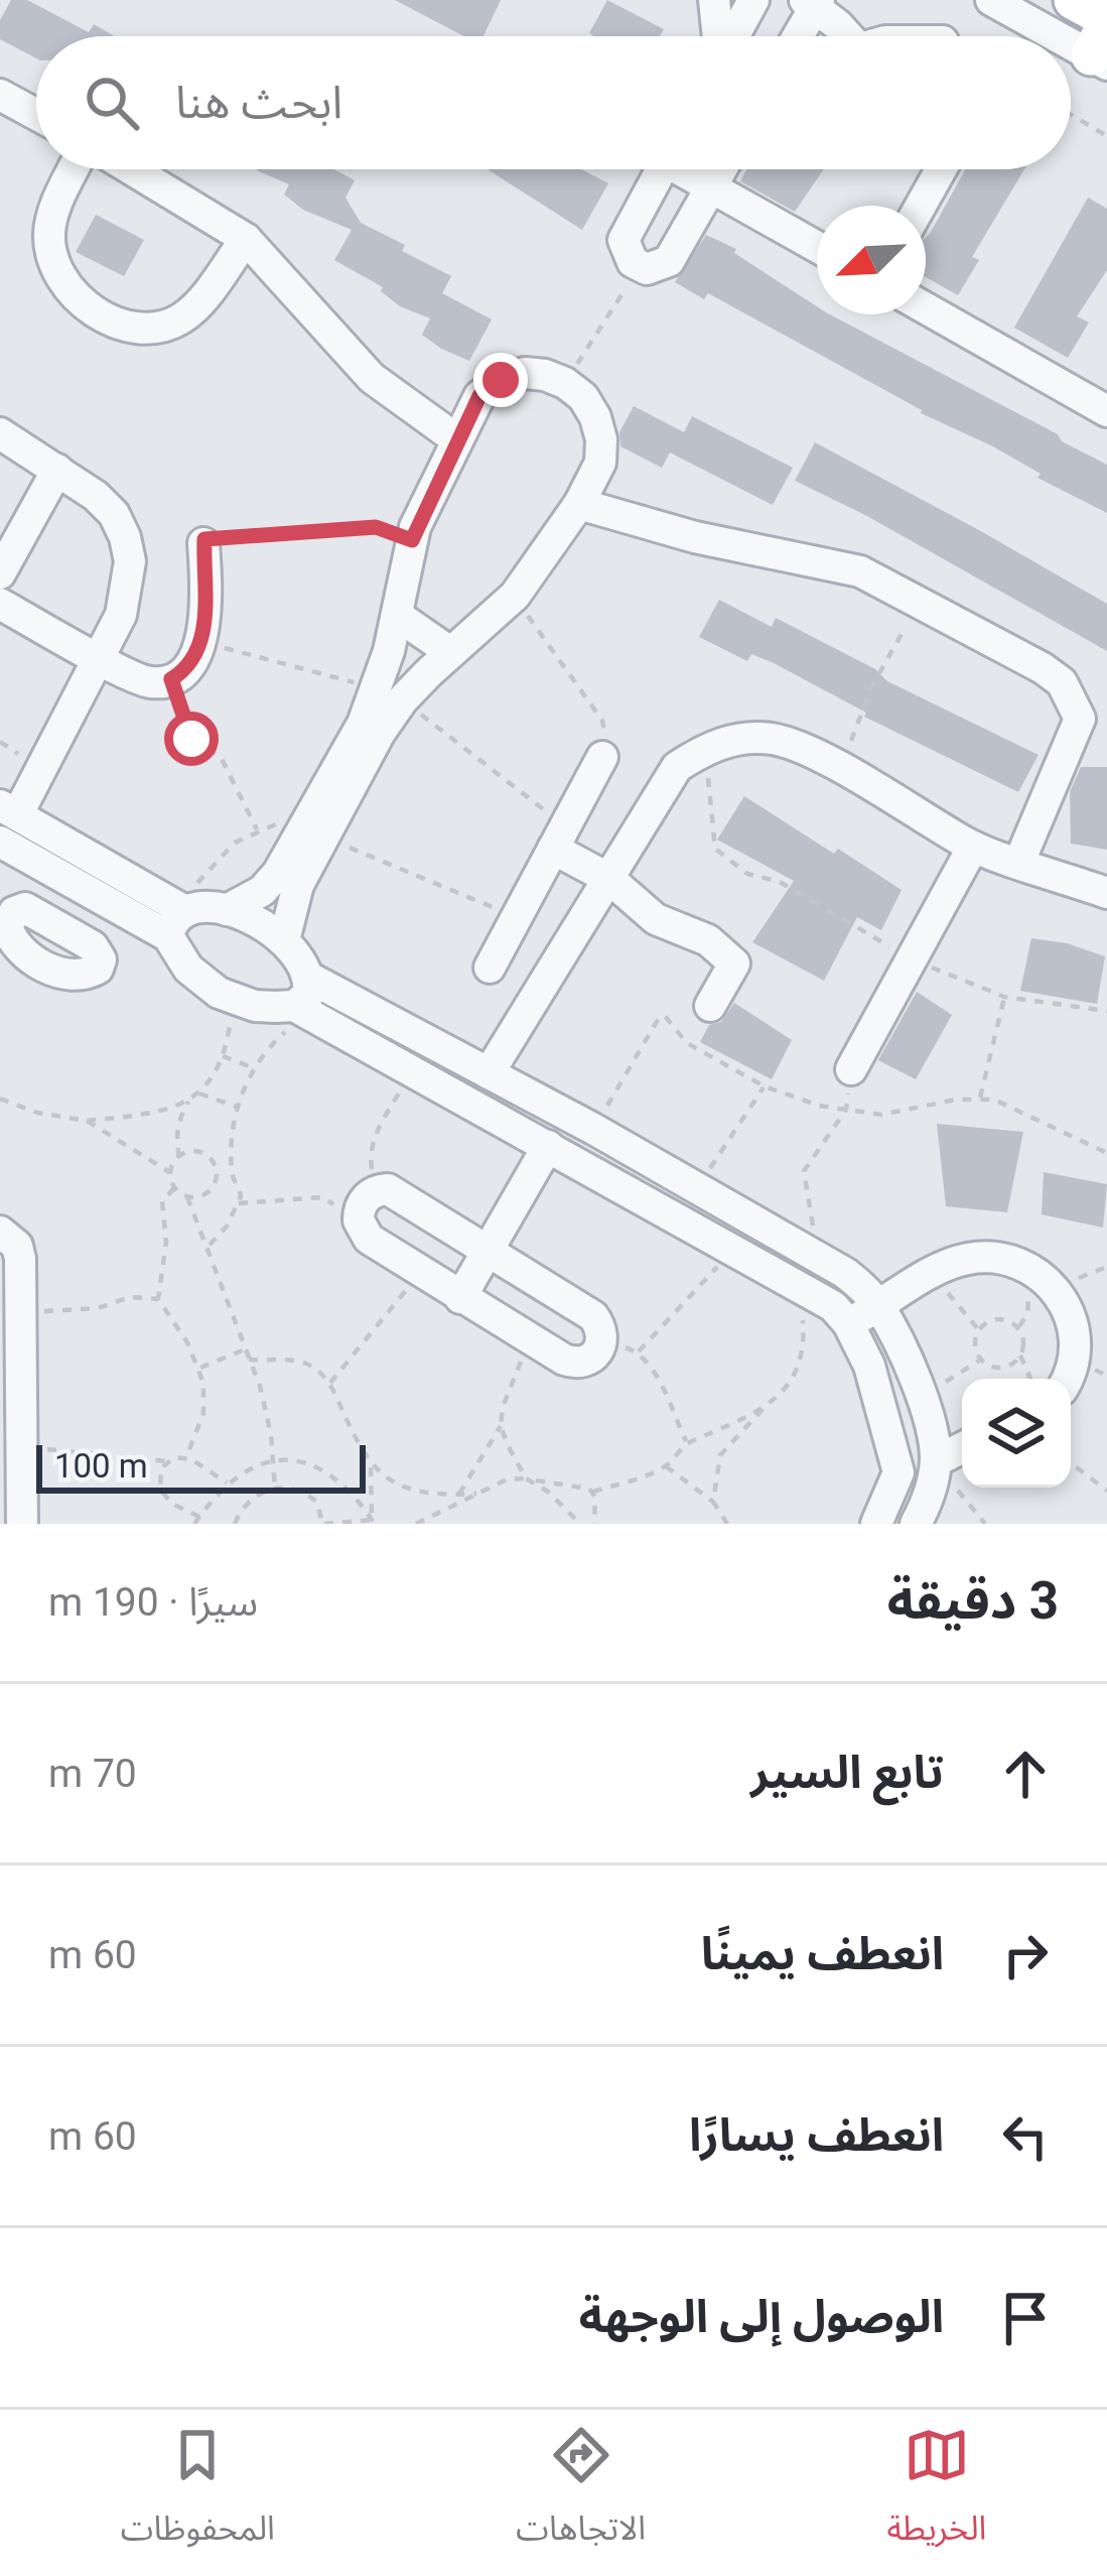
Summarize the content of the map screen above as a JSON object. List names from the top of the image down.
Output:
{
  "scale_bar": "100 m",
  "north": "bottom left",
  "page": {
    "search": "ابحث هنا",
    "scale": "100 m",
    "heading": ["3 دقيقة", "سيرًا · 190 m"],
    "list": [
      ["تابع السير", "70 m"],
      ["انعطف يمينًا", "60 m"],
      ["انعطف يسارًا", "60 m"],
      "الوصول إلى الوجهة"
    ],
    "nav": ["الخريطة", "الاتجاهات", "المحفوظات"]
  }
}
